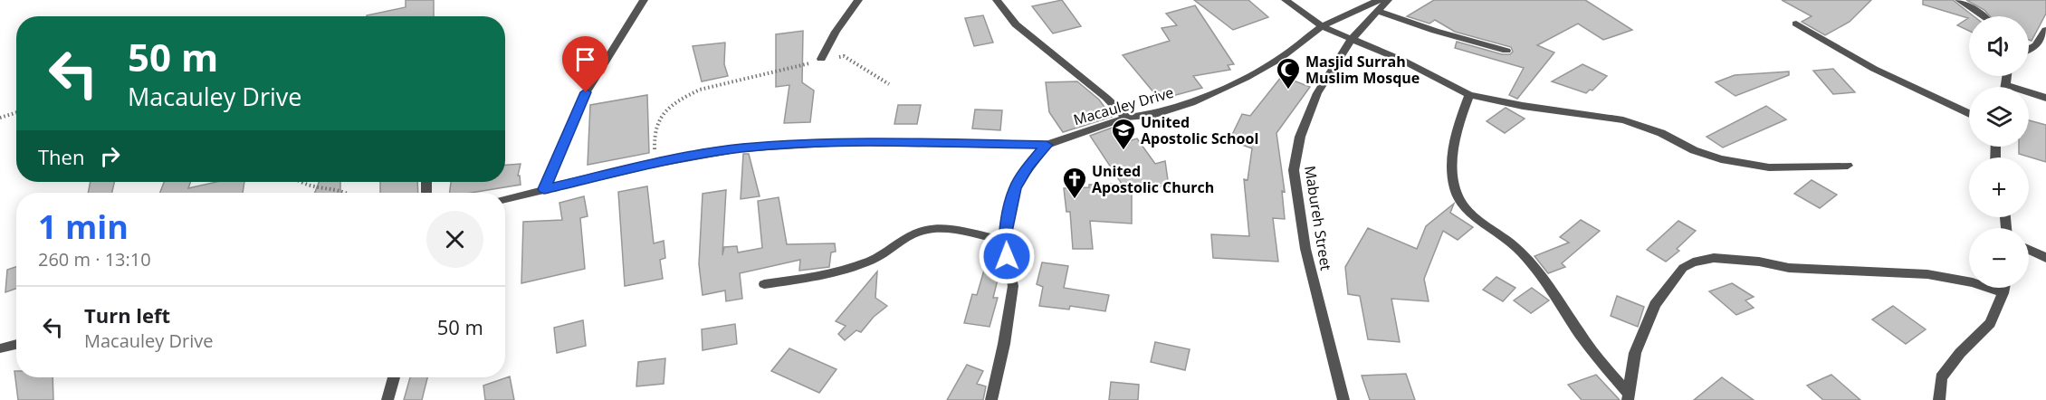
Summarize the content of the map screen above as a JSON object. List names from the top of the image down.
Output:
{
  "streets": {
    "street": ["Macauley Drive", "Mabureh Street"]
  },
  "crossings": [
    ["Macauley Drive", "Mabureh Street"]
  ],
  "places": {
    "mosque": ["Masjid Surrah Muslim Mosque"],
    "school or university": ["United Apostolic School"],
    "church": ["United Apostolic Church"]
  },
  "page": {
    "map_buttons": ["+", "−"],
    "turn": ["50 m", "Macauley Drive"],
    "then": "Then",
    "heading": ["1 min", "260 m · 13:10"],
    "list": [
      {
        "name": "Turn left",
        "note": "Macauley Drive",
        "value": "50 m"
      }
    ]
  }
}
